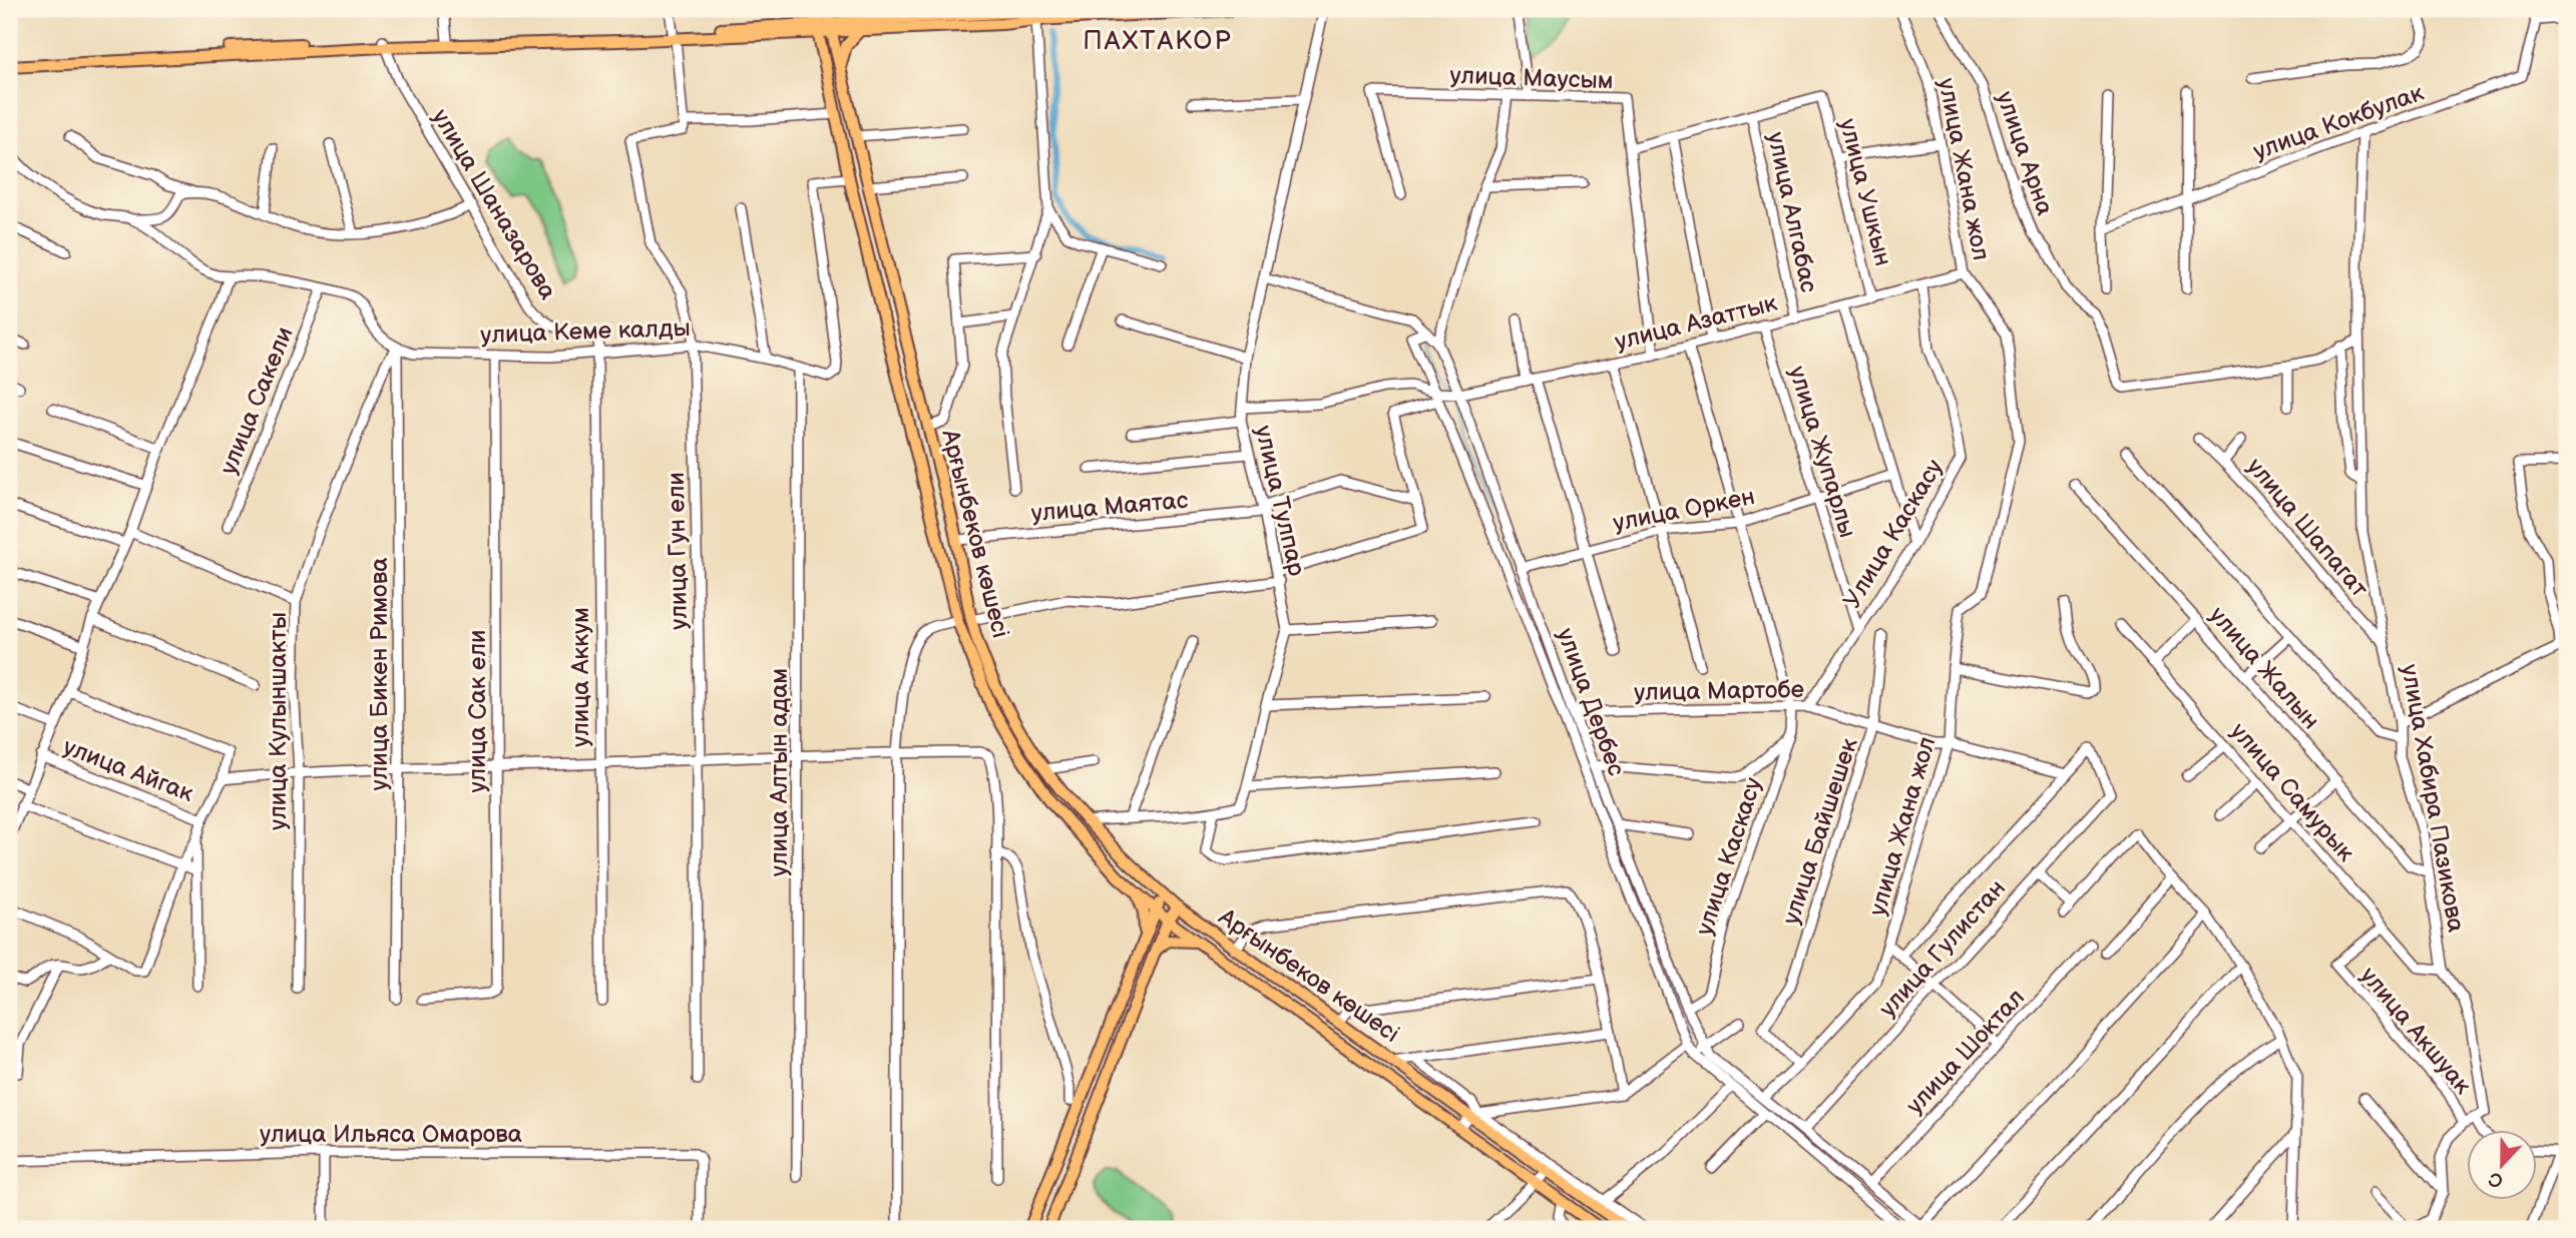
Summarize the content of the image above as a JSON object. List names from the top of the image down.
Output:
{
  "streets": {
    "main road": ["Арғынбеков көшесі"],
    "street": [
      "улица Маусым",
      "улица Кокбулак",
      "улица Арна",
      "улица Жана жол",
      "улица Ушкын",
      "улица Шаназарова",
      "улица Алгабас",
      "улица Азаттык",
      "улица Кеме калды",
      "улица Сакели",
      "улица Жупарлы",
      "улица Тулпар",
      "улица Маятас",
      "улица Оркен",
      "улица Шапагат",
      "Улица Каскасу",
      "улица Гун ели",
      "улица Жалын",
      "улица Бикен Римова",
      "улица Аккум",
      "улица Мартобе",
      "улица Дербес",
      "улица Сак ели",
      "улица Кулыншакты",
      "улица Айгак",
      "улица Алтын адам",
      "улица Самурык",
      "улица Хабира Пазикова",
      "улица Байшешек",
      "улица Каскасу",
      "улица Гулистан",
      "улица Акшуак",
      "улица Шоктал",
      "улица Ильяса Омарова"
    ]
  },
  "crossings": [
    ["улица Маусым", "улица Азаттык"],
    ["улица Кокбулак", "улица Хабира Пазикова"],
    ["улица Арна", "улица Хабира Пазикова"],
    ["улица Жана жол", "улица Азаттык"],
    ["улица Жана жол", "улица Мартобе"],
    ["улица Жана жол", "улица Дербес"],
    ["улица Жана жол", "улица Байшешек"],
    ["улица Ушкын", "улица Алгабас"],
    ["улица Ушкын", "улица Азаттык"],
    ["улица Шаназарова", "улица Кеме калды"],
    ["улица Шаназарова", "улица Аккум"],
    ["улица Алгабас", "улица Азаттык"],
    ["улица Азаттык", "улица Жупарлы"],
    ["улица Азаттык", "Улица Каскасу"],
    ["улица Азаттык", "улица Дербес"],
    ["улица Кеме калды", "Арғынбеков көшесі"],
    ["улица Кеме калды", "улица Гун ели"],
    ["улица Кеме калды", "улица Бикен Римова"],
    ["улица Кеме калды", "улица Аккум"],
    ["улица Кеме калды", "улица Сак ели"],
    ["улица Кеме калды", "улица Кулыншакты"],
    ["улица Кеме калды", "улица Алтын адам"],
    ["улица Жупарлы", "улица Оркен"],
    ["улица Жупарлы", "Улица Каскасу"],
    ["улица Тулпар", "улица Маятас"],
    ["улица Маятас", "Арғынбеков көшесі"],
    ["улица Оркен", "улица Дербес"],
    ["улица Шапагат", "улица Хабира Пазикова"],
    ["Улица Каскасу", "улица Мартобе"],
    ["улица Жалын", "улица Хабира Пазикова"],
    ["улица Бикен Римова", "улица Кулыншакты"],
    ["улица Мартобе", "улица Дербес"],
    ["улица Мартобе", "улица Байшешек"],
    ["улица Мартобе", "улица Каскасу"],
    ["улица Мартобе", "улица Гулистан"],
    ["улица Дербес", "улица Каскасу"],
    ["улица Дербес", "улица Гулистан"],
    ["улица Дербес", "улица Шоктал"],
    ["улица Самурык", "улица Хабира Пазикова"],
    ["улица Самурык", "улица Акшуак"]
  ],
  "districts": ["ПАХТАКОР"],
  "north": "bottom"
}
